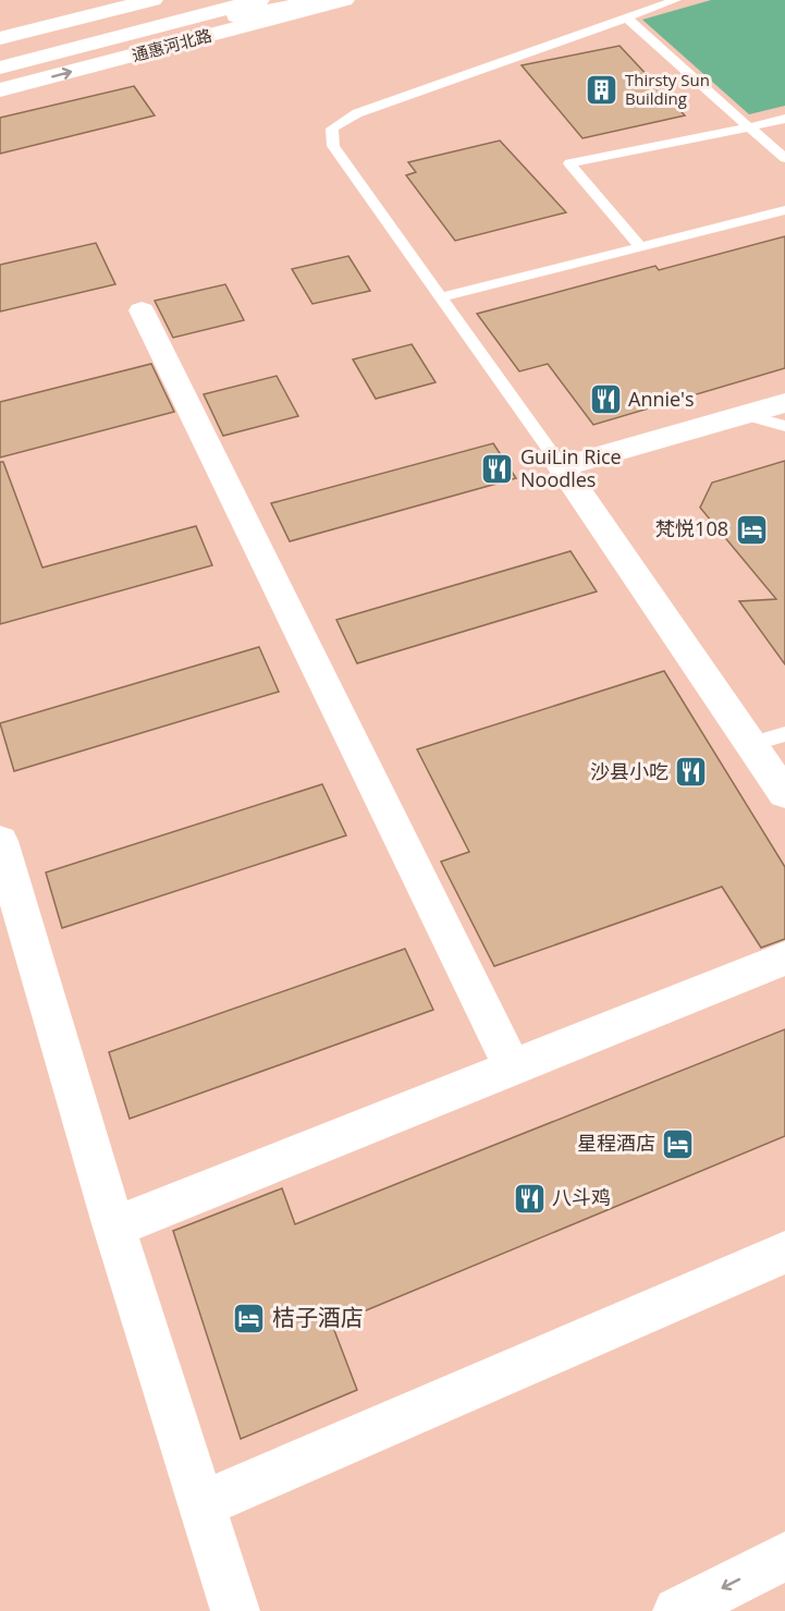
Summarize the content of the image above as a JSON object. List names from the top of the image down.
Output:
{
  "streets": {
    "main road": ["通惠河北路"]
  },
  "places": {
    "building": ["Thirsty Sun Building"],
    "restaurant": [
      "Annie's",
      "GuiLin Rice Noodles",
      "沙县小吃",
      "八斗鸡"
    ],
    "hotel": ["梵悦108", "星程酒店", "桔子酒店"]
  }
}
